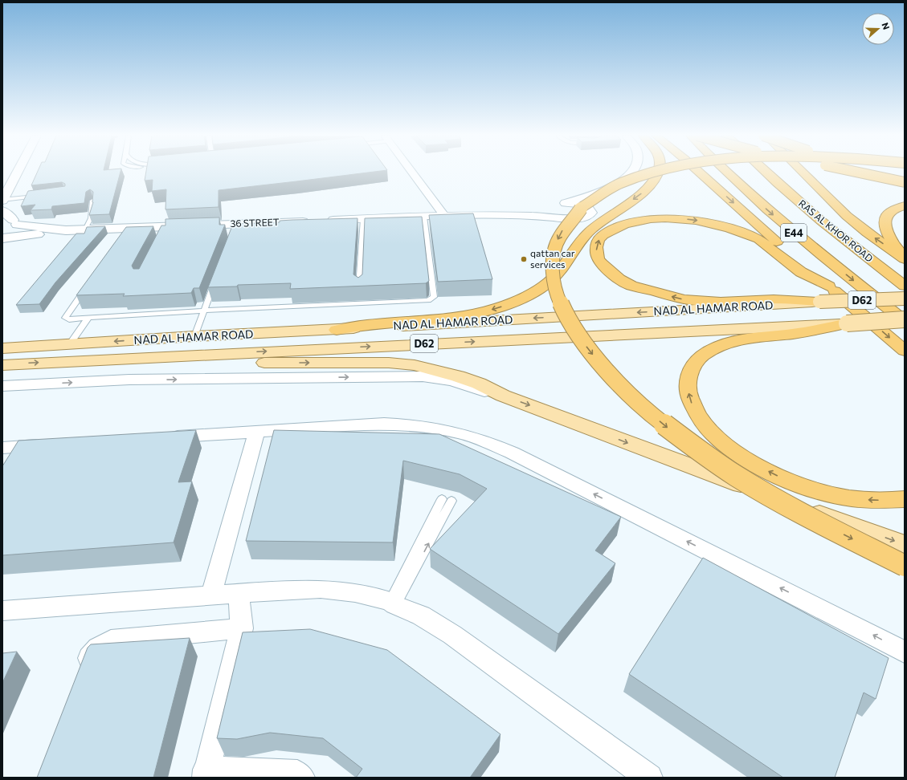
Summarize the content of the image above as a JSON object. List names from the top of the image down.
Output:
{
  "streets": {
    "highway": ["RAS AL KHOR ROAD", "E44"],
    "main road": ["D62", "NAD AL HAMAR ROAD"],
    "street": ["36 STREET"]
  },
  "crossings": [
    ["E44", "NAD AL HAMAR ROAD"]
  ],
  "places": ["qattan car services"],
  "north": "right"
}
